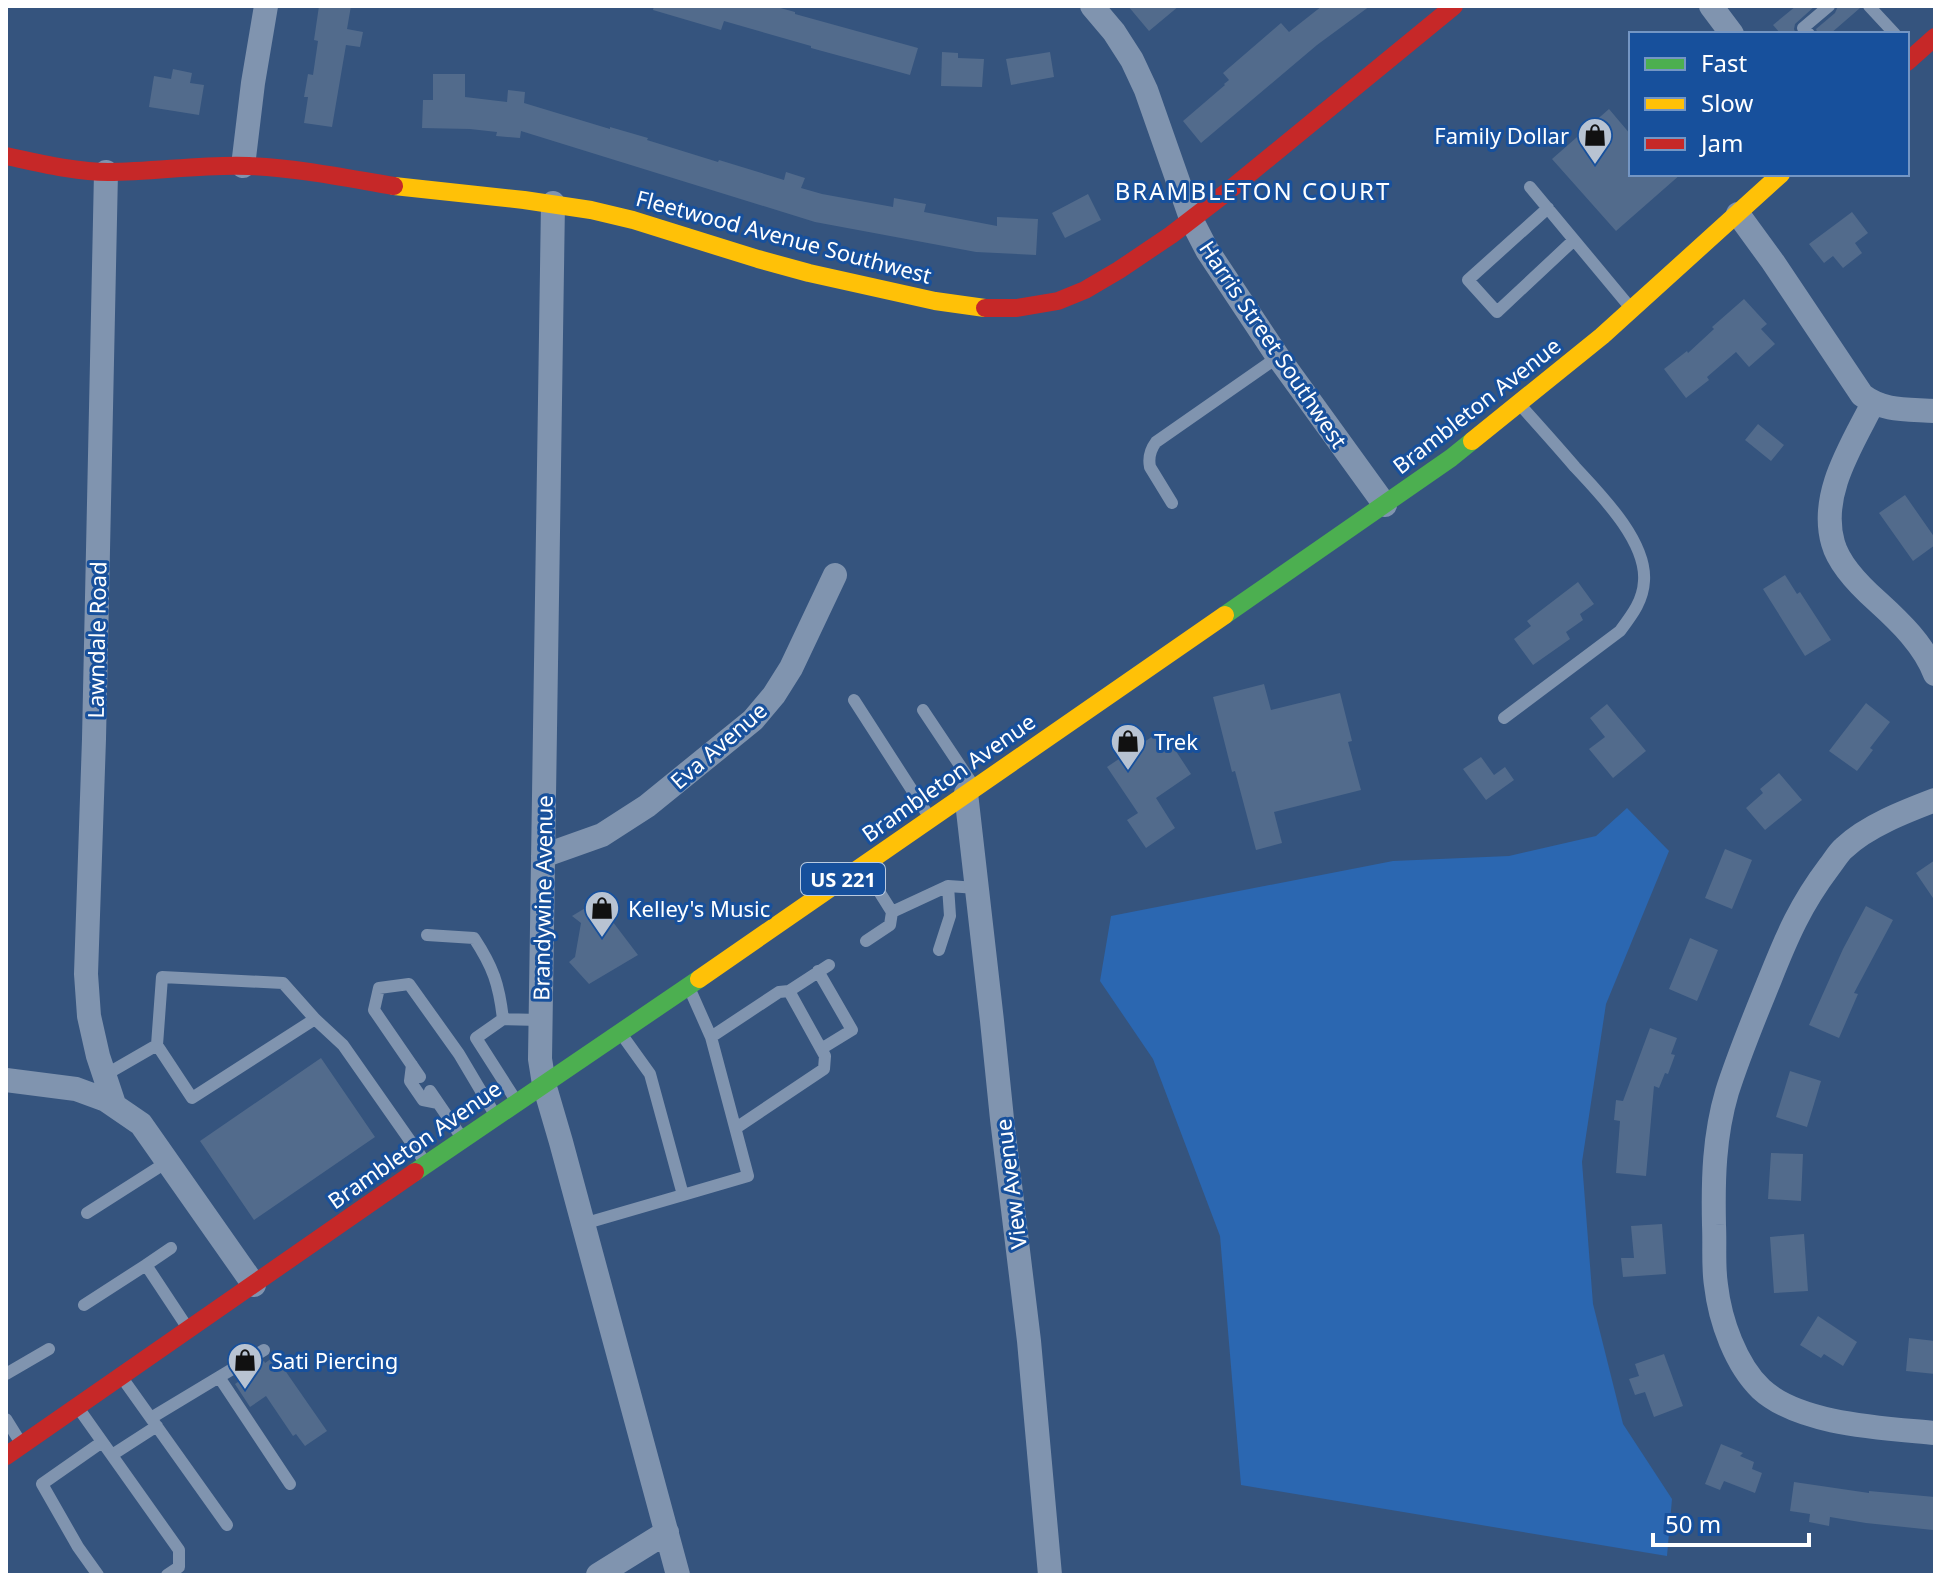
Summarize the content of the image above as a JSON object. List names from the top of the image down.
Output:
{
  "streets": {
    "main road": ["Fleetwood Avenue Southwest", "Brambleton Avenue", "US 221"],
    "street": [
      "Harris Street Southwest",
      "Lawndale Road",
      "Eva Avenue",
      "Brandywine Avenue",
      "View Avenue"
    ]
  },
  "crossings": [
    ["Fleetwood Avenue Southwest", "Harris Street Southwest"],
    ["Fleetwood Avenue Southwest", "Lawndale Road"],
    ["Fleetwood Avenue Southwest", "Brandywine Avenue"],
    ["Harris Street Southwest", "Brambleton Avenue"],
    ["Brambleton Avenue", "US 221"],
    ["Brambleton Avenue", "Brandywine Avenue"],
    ["Brambleton Avenue", "View Avenue"],
    ["Eva Avenue", "Brandywine Avenue"]
  ],
  "districts": ["BRAMBLETON COURT"],
  "places": {
    "shop": [
      "Family Dollar",
      "Trek",
      "Kelley's Music",
      "Sati Piercing"
    ]
  },
  "legend": ["Fast", "Slow", "Jam"],
  "scale_bar": "50 m"
}
